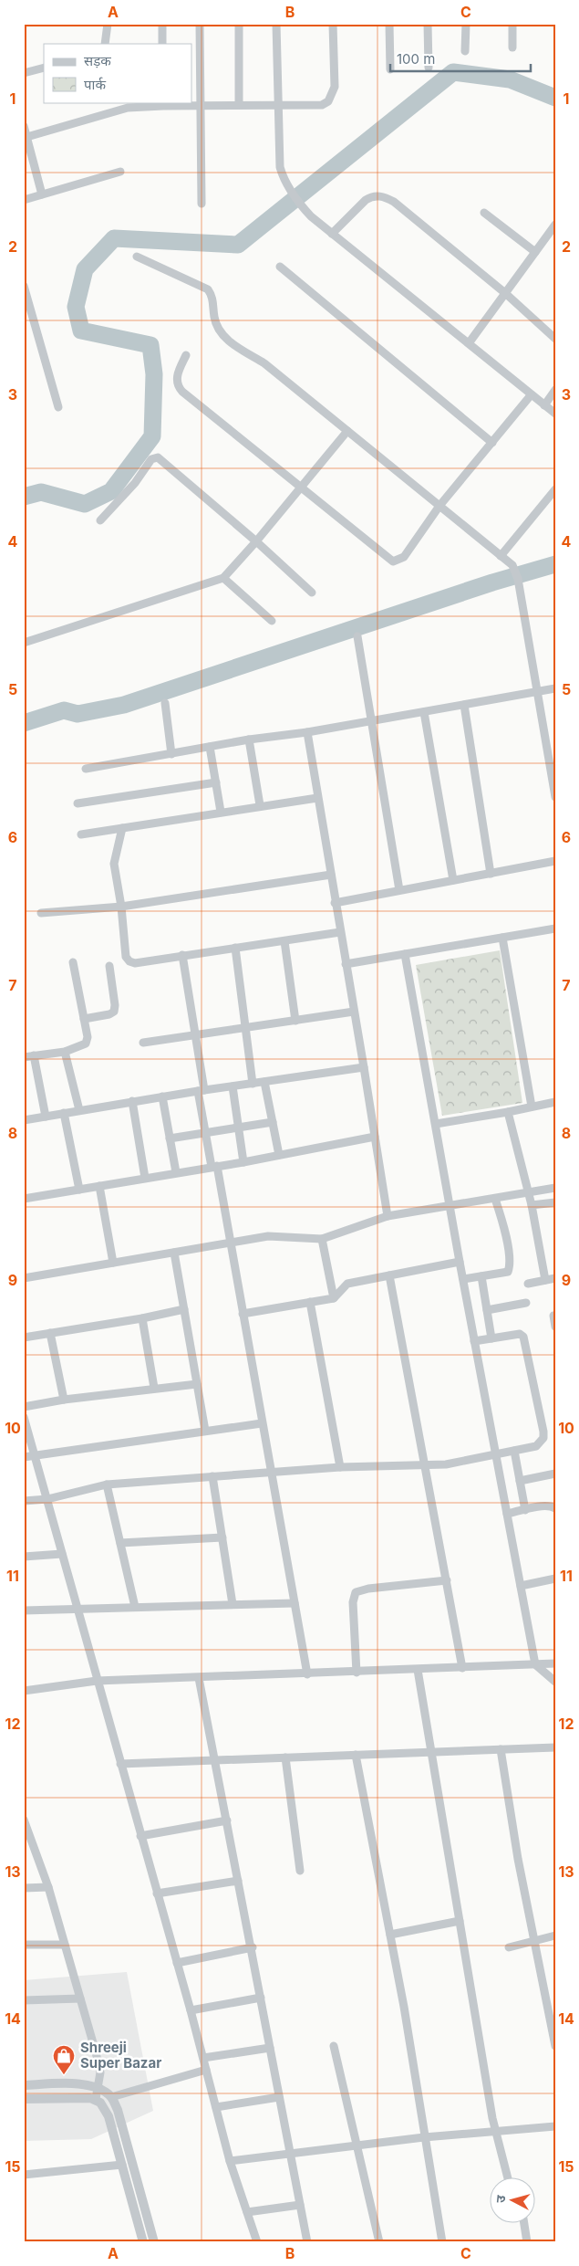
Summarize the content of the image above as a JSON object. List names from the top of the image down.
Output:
{
  "places": {
    "shop": ["Shreeji Super Bazar"]
  },
  "legend": ["सड़क", "पार्क"],
  "scale_bar": "100 m",
  "north": "left",
  "grid": {
    "columns": ["A", "B", "C"],
    "rows": [
      "1",
      "2",
      "3",
      "4",
      "5",
      "6",
      "7",
      "8",
      "9",
      "10",
      "11",
      "12",
      "13",
      "14",
      "15"
    ]
  }
}
